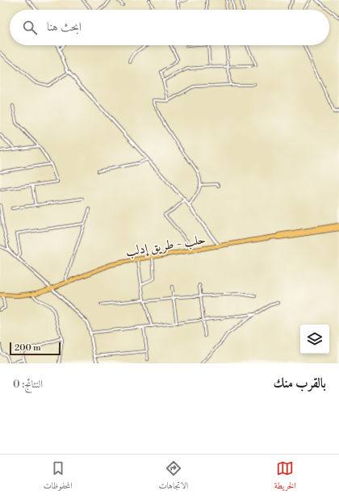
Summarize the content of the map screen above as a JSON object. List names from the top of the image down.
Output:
{
  "streets": {
    "highway": ["حلب - طريق إدلب"]
  },
  "scale_bar": "200 m",
  "page": {
    "search": "ابحث هنا",
    "scale": "200 m",
    "heading": ["بالقرب منك", "النتائج: 0"],
    "nav": ["الخريطة", "الاتجاهات", "المحفوظات"]
  }
}
